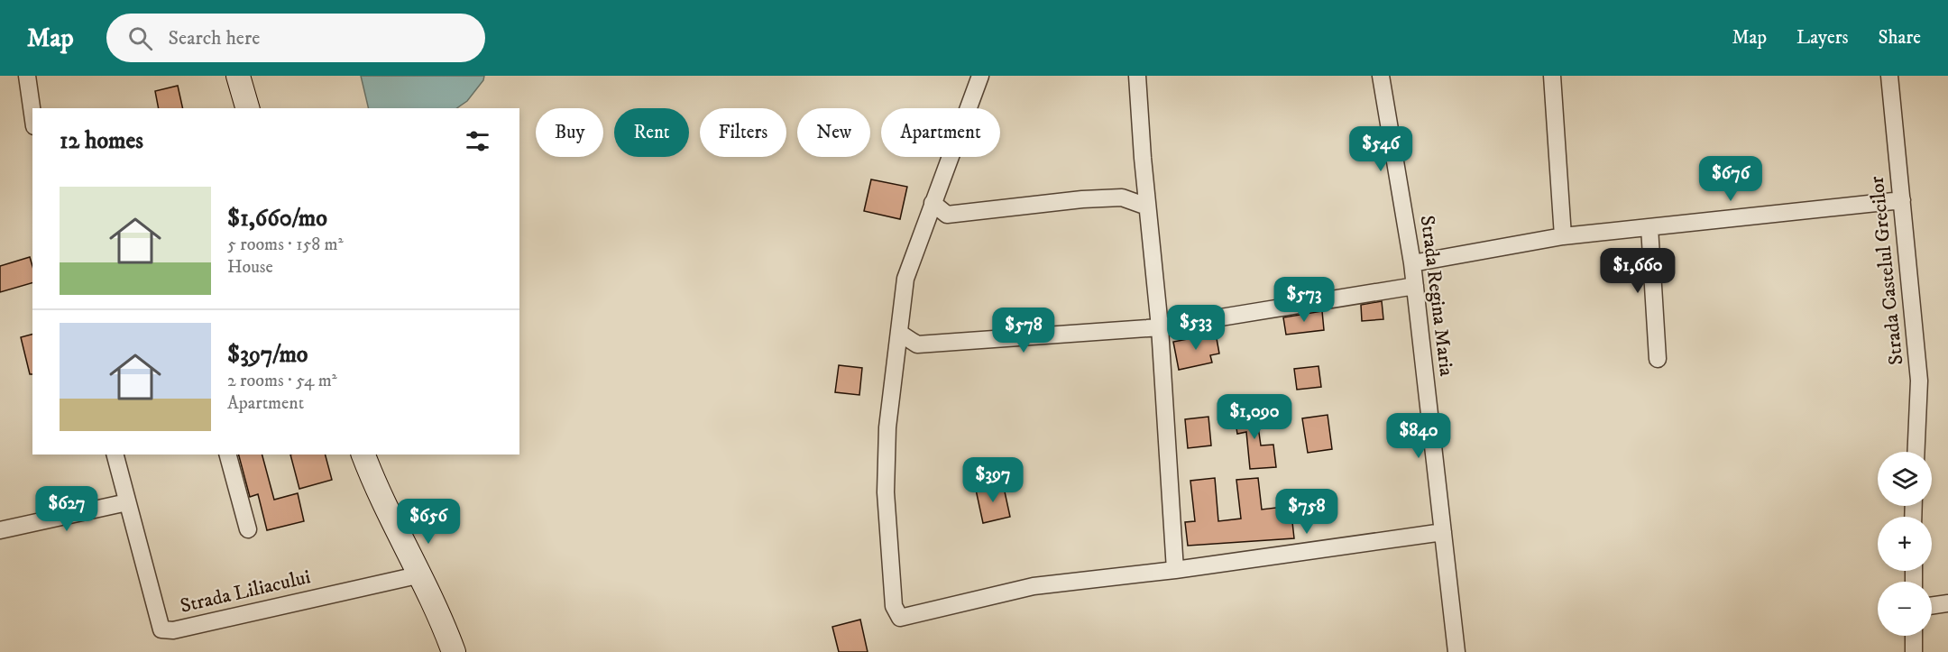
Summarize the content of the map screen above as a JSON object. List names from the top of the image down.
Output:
{
  "streets": {
    "street": ["Strada Castelul Grecilor", "Strada Regina Maria", "Strada Liliacului"]
  },
  "page": {
    "header": "Map",
    "search": "Search here",
    "nav": ["Map", "Layers", "Share"],
    "chip": [
      "Buy",
      "Rent",
      "Filters",
      "New",
      "Apartment"
    ],
    "heading": "12 homes",
    "price": [
      "$546",
      "$676",
      "$1,660",
      "$573",
      "$533",
      "$578",
      "$1,090",
      "$840",
      "$397",
      "$627",
      "$758",
      "$656"
    ],
    "list": [
      {
        "name": "$1,660/mo",
        "note": "5 rooms · 158 m² · House"
      },
      {
        "name": "$397/mo",
        "note": "2 rooms · 54 m² · Apartment"
      }
    ],
    "map_buttons": ["+", "−"]
  }
}
